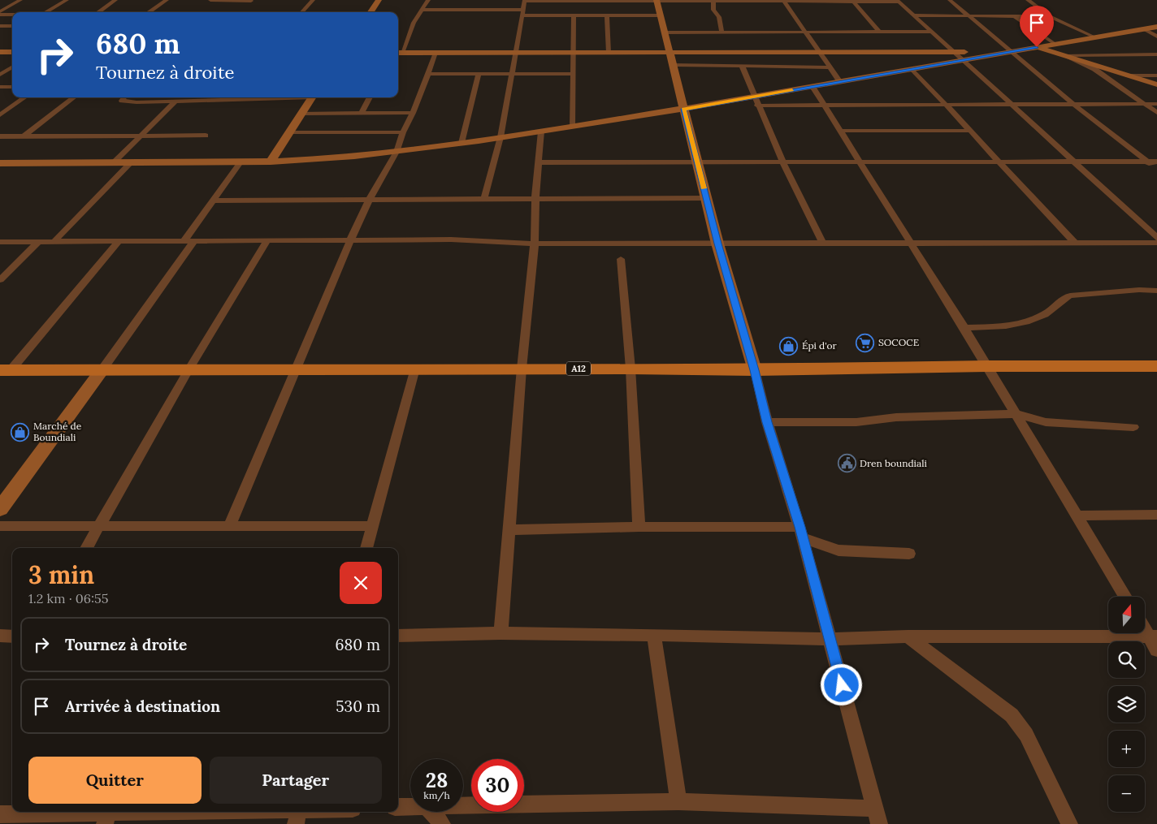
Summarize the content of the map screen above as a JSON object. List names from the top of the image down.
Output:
{
  "streets": {
    "main road": ["A12"]
  },
  "places": {
    "supermarket": ["SOCOCE"],
    "shop": ["Épi d'or", "Marché de Boundiali"],
    "public building": ["Dren boundiali"]
  },
  "north": "top",
  "page": {
    "turn": ["680 m", "Tournez à droite"],
    "heading": ["3 min", "1.2 km · 06:55"],
    "map_buttons": ["+", "−"],
    "list": [
      {
        "name": "Tournez à droite",
        "value": "680 m"
      },
      {
        "name": "Arrivée à destination",
        "value": "530 m"
      }
    ],
    "buttons": ["Quitter", "Partager"],
    "speed": "28 km/h",
    "limit": "30"
  }
}
